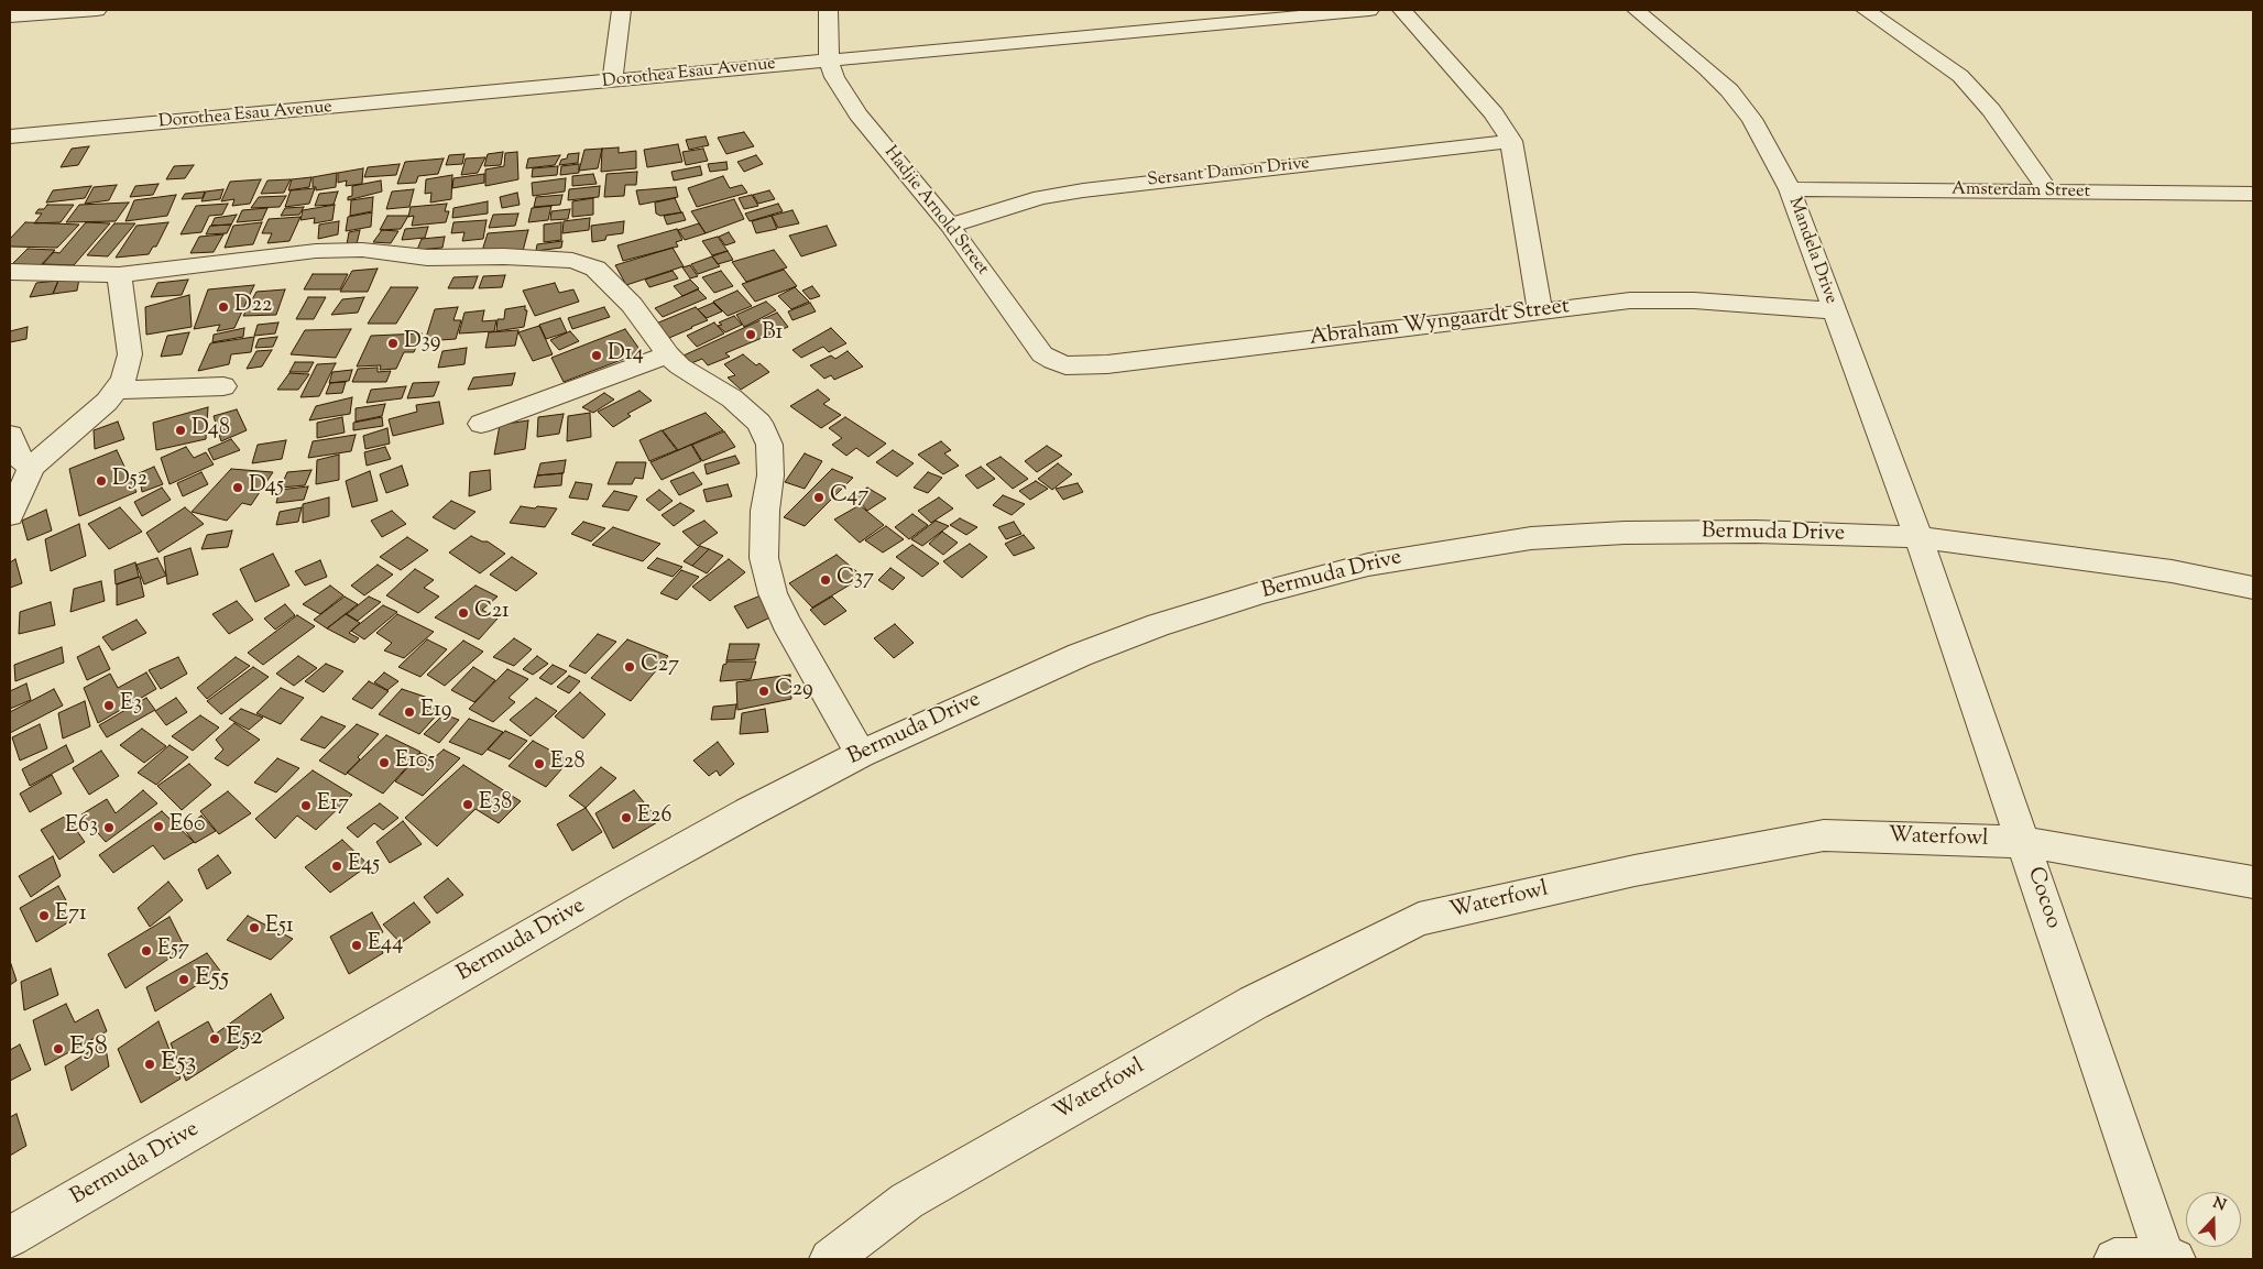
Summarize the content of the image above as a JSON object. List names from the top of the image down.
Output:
{
  "streets": {
    "street": [
      "Dorothea Esau Avenue",
      "Sersant Damon Drive",
      "Amsterdam Street",
      "Hadjie Arnold Street",
      "Mandela Drive",
      "Abraham Wyngaardt Street",
      "Bermuda Drive",
      "Waterfowl",
      "Cocoo"
    ]
  },
  "crossings": [
    ["Dorothea Esau Avenue", "Hadjie Arnold Street"],
    ["Sersant Damon Drive", "Hadjie Arnold Street"],
    ["Amsterdam Street", "Mandela Drive"],
    ["Hadjie Arnold Street", "Abraham Wyngaardt Street"],
    ["Mandela Drive", "Abraham Wyngaardt Street"],
    ["Mandela Drive", "Bermuda Drive"],
    ["Mandela Drive", "Cocoo"],
    ["Bermuda Drive", "Cocoo"],
    ["Waterfowl", "Cocoo"]
  ],
  "places": [
    "D22",
    "B1",
    "D39",
    "D14",
    "D48",
    "D52",
    "D45",
    "C47",
    "C37",
    "C21",
    "C27",
    "C29",
    "E3",
    "E19",
    "E105",
    "E28",
    "E38",
    "E17",
    "E26",
    "E60",
    "E63",
    "E45",
    "E71",
    "E51",
    "E44",
    "E57",
    "E55",
    "E52",
    "E58",
    "E53"
  ],
  "north": "top"
}
